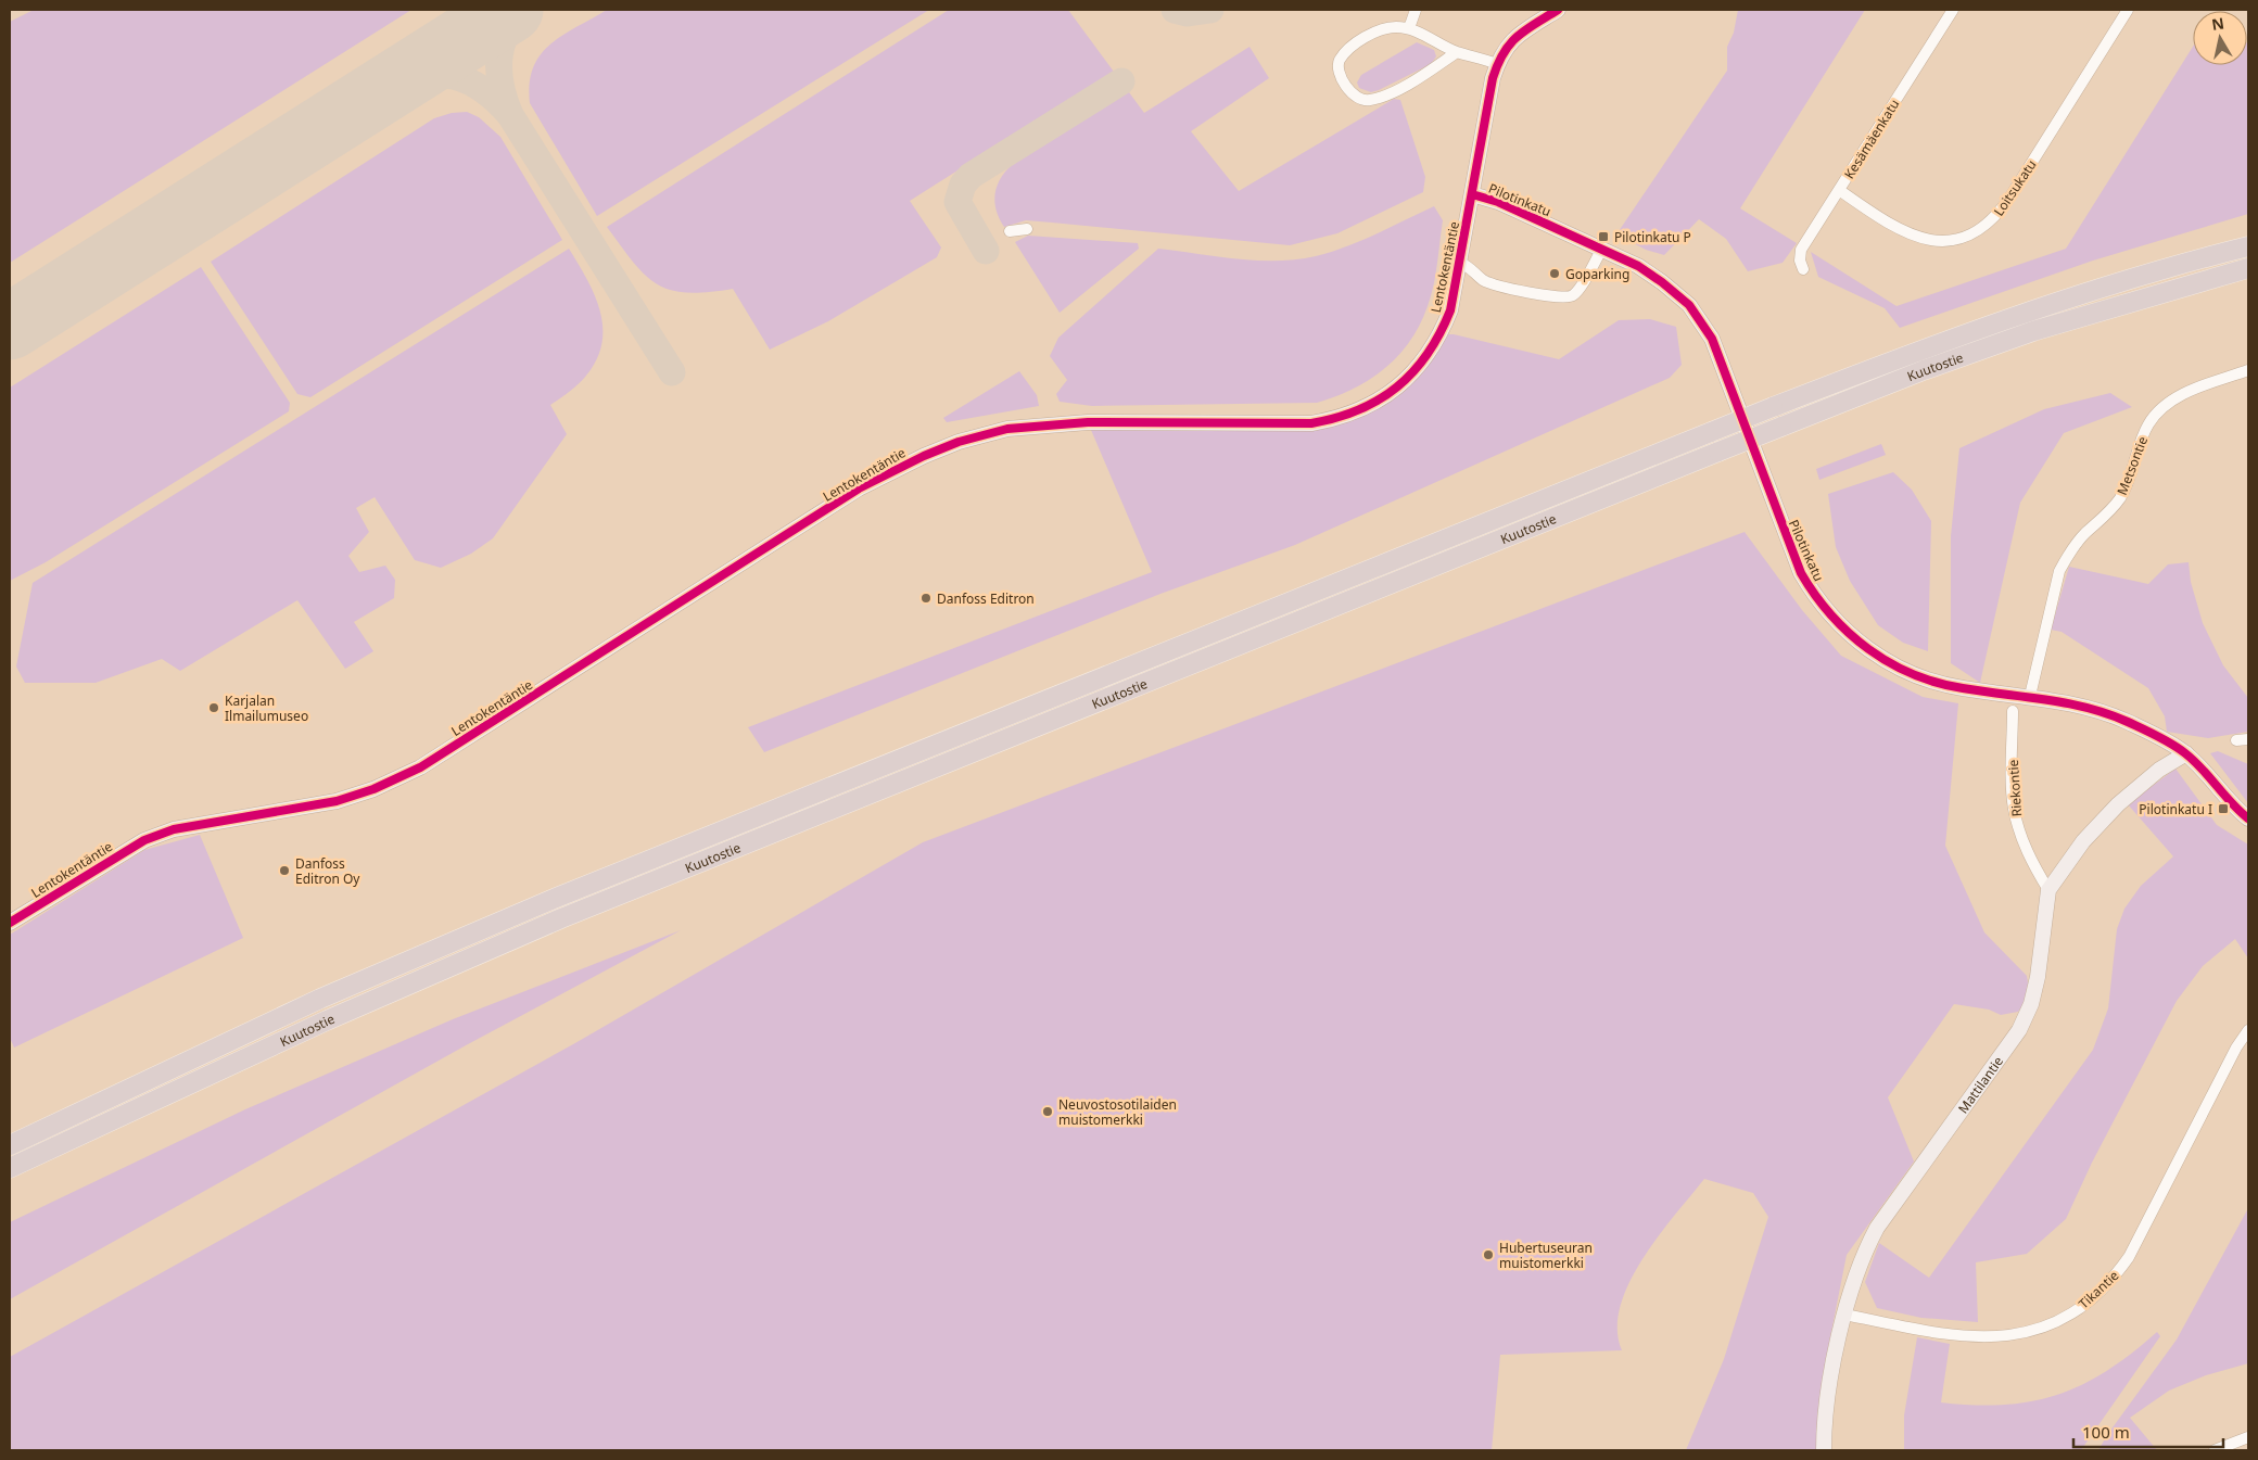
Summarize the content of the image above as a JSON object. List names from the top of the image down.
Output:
{
  "streets": {
    "highway": ["Kuutostie"],
    "street": [
      "Kesämäenkatu",
      "Loitsukatu",
      "Pilotinkatu",
      "Lentokentäntie",
      "Metsontie",
      "Riekontie",
      "Mattilantie",
      "Tikantie"
    ]
  },
  "crossings": [
    ["Kesämäenkatu", "Loitsukatu"],
    ["Pilotinkatu", "Lentokentäntie"],
    ["Pilotinkatu", "Metsontie"],
    ["Pilotinkatu", "Mattilantie"],
    ["Riekontie", "Mattilantie"],
    ["Mattilantie", "Tikantie"]
  ],
  "places": {
    "transit": ["Pilotinkatu P", "Pilotinkatu I"],
    "other": [
      "Goparking",
      "Danfoss Editron",
      "Karjalan Ilmailumuseo",
      "Danfoss Editron Oy",
      "Neuvostosotilaiden muistomerkki",
      "Hubertuseuran muistomerkki"
    ]
  },
  "scale_bar": "100 m",
  "north": "top"
}
